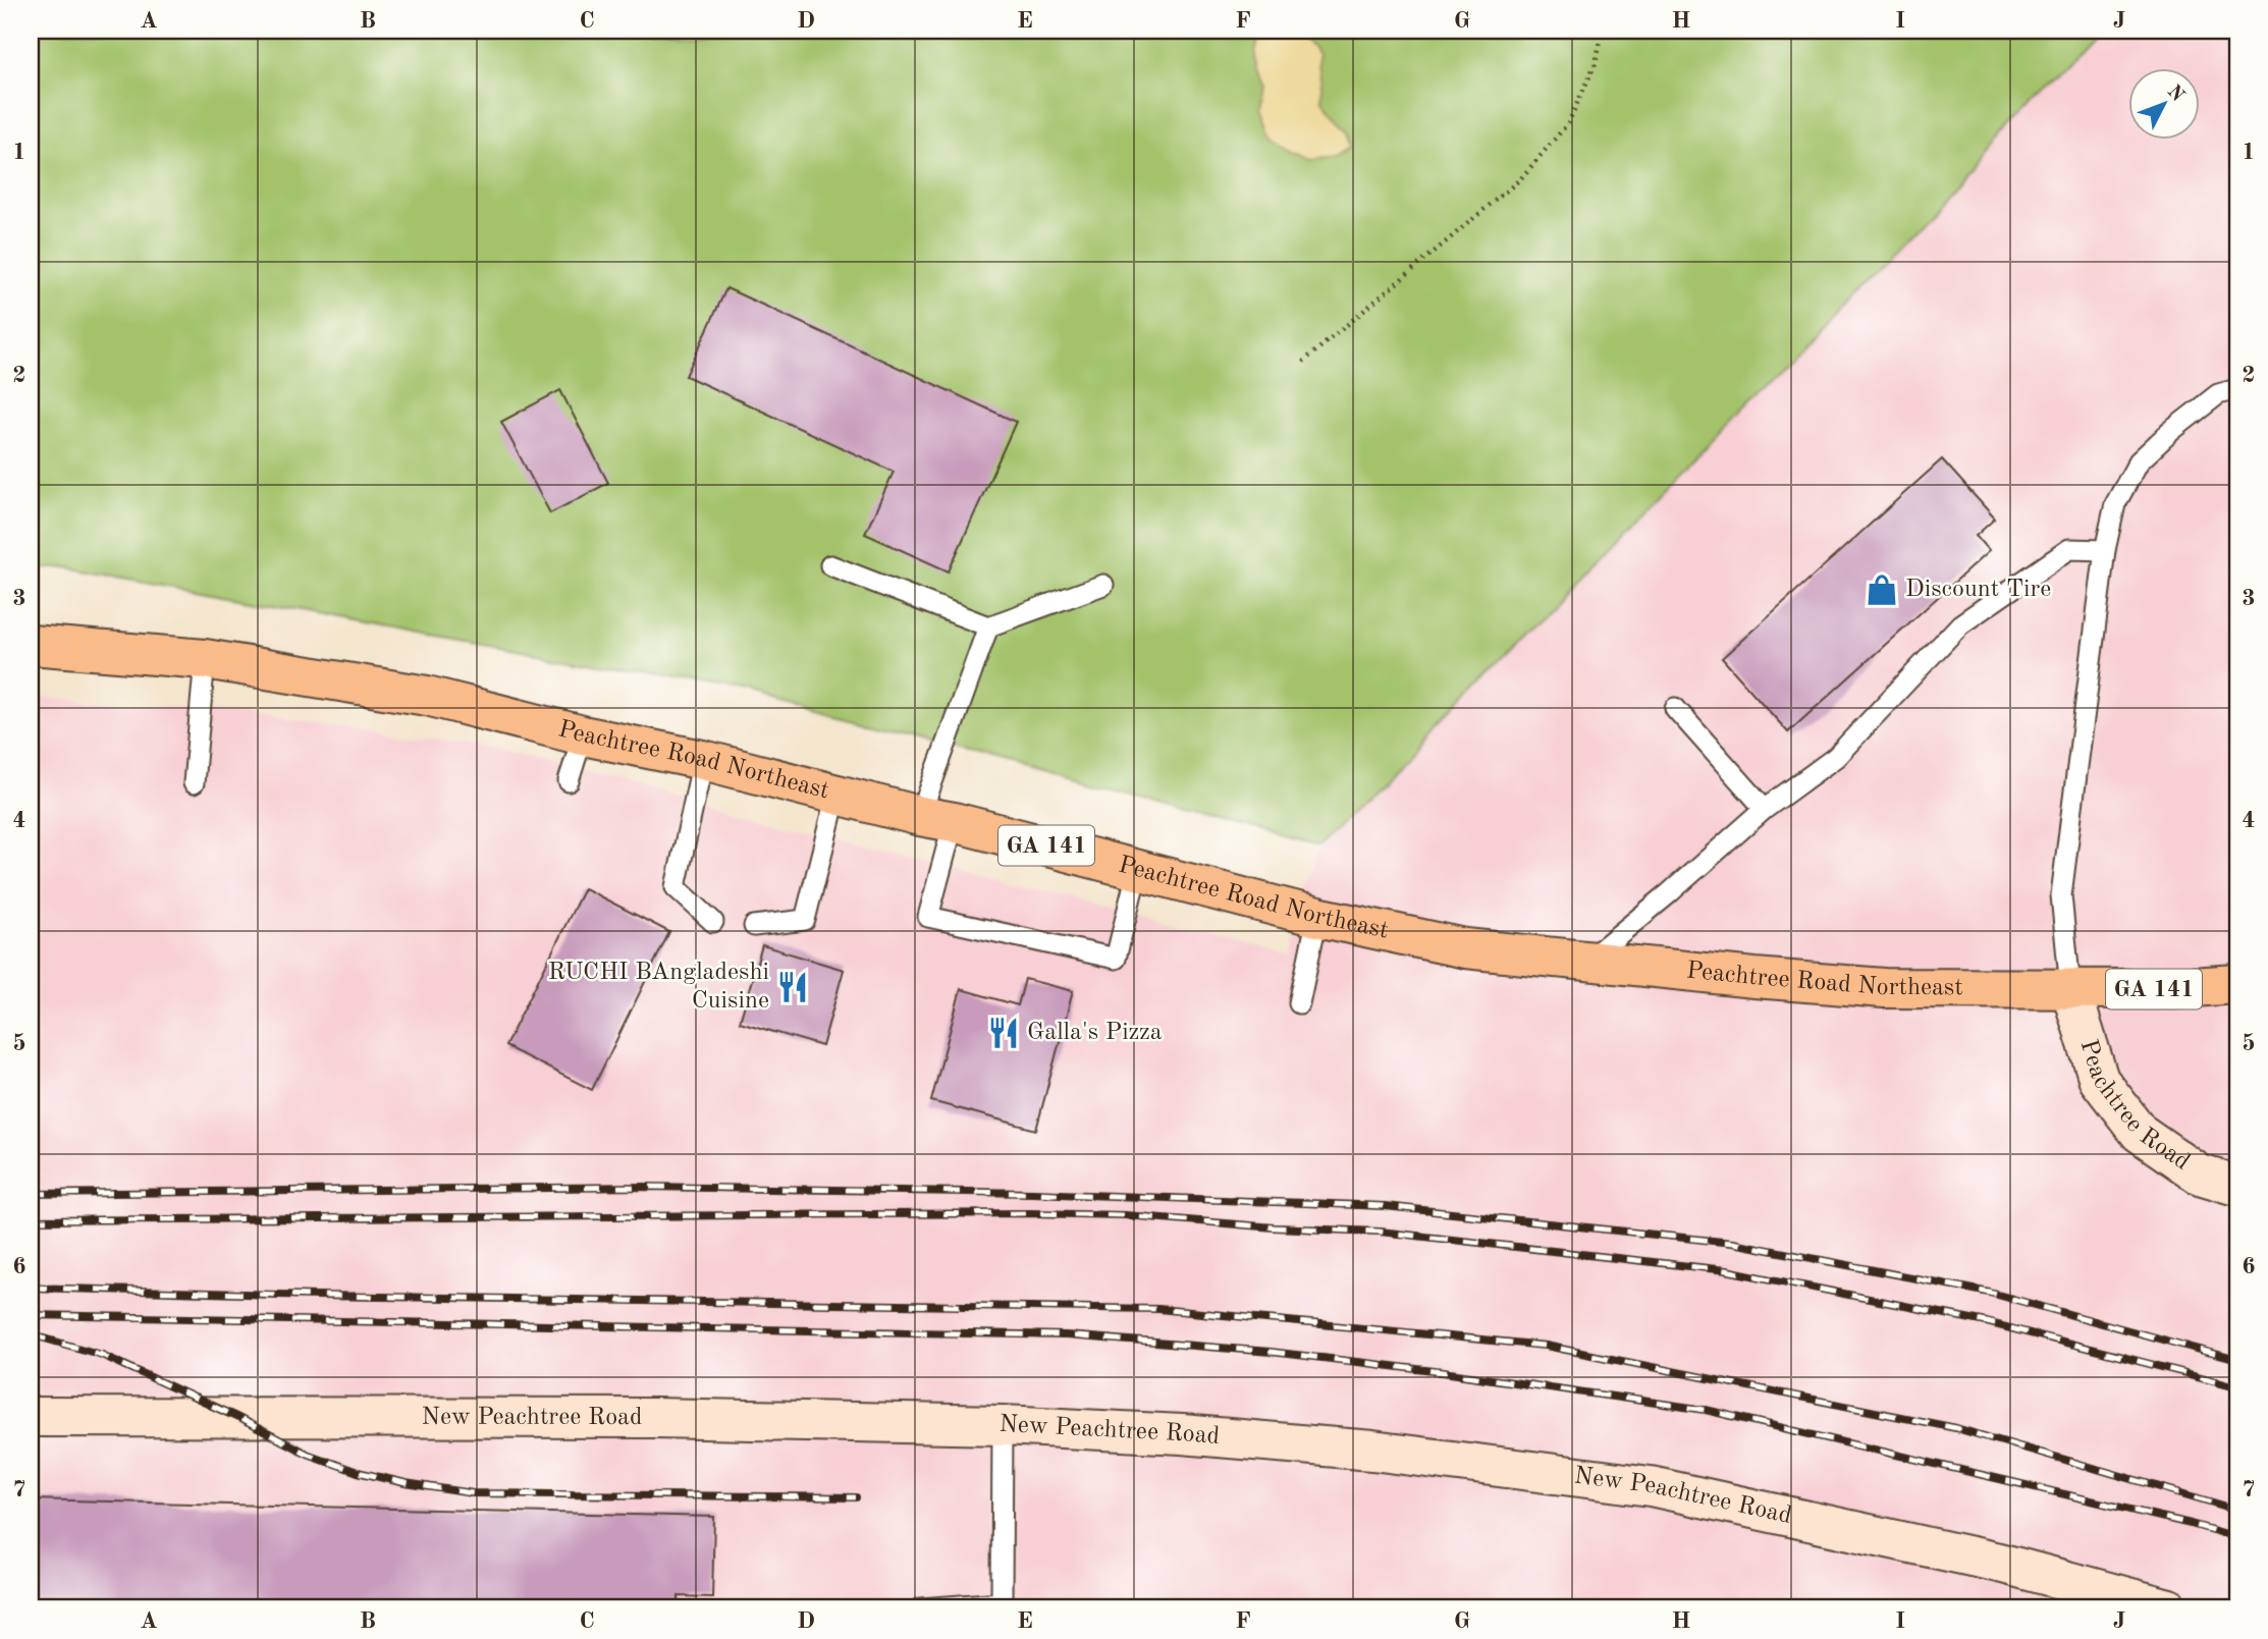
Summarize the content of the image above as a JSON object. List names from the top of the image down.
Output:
{
  "streets": {
    "highway": ["Peachtree Road Northeast", "GA 141"],
    "street": ["Peachtree Road", "New Peachtree Road"]
  },
  "crossings": [
    ["Peachtree Road Northeast", "GA 141"],
    ["Peachtree Road Northeast", "Peachtree Road"],
    ["GA 141", "Peachtree Road"]
  ],
  "places": {
    "shop": ["Discount Tire"],
    "restaurant": ["RUCHI BAngladeshi Cuisine", "Galla's Pizza"]
  },
  "north": "top right",
  "grid": {
    "columns": [
      "A",
      "B",
      "C",
      "D",
      "E",
      "F",
      "G",
      "H",
      "I",
      "J"
    ],
    "rows": [
      "1",
      "2",
      "3",
      "4",
      "5",
      "6",
      "7"
    ]
  }
}
